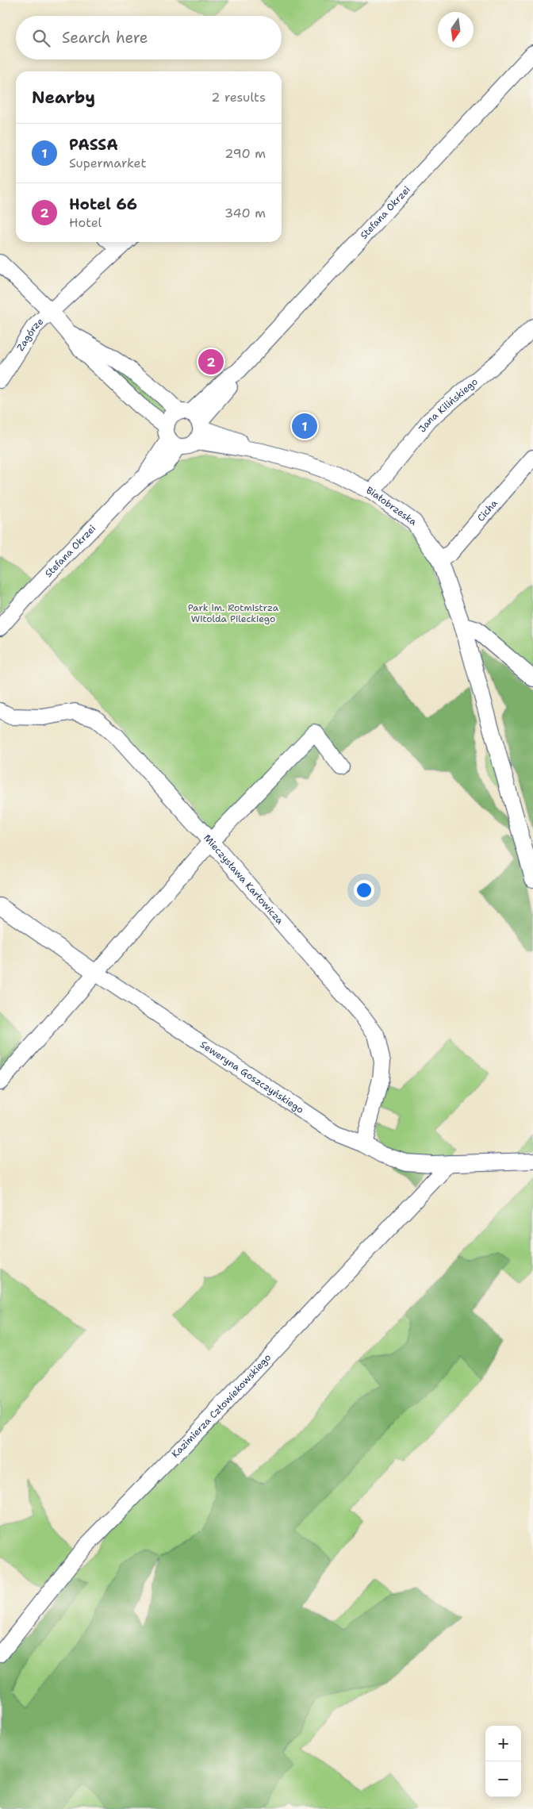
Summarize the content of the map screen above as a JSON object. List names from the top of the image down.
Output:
{
  "streets": {
    "street": [
      "Stefana Okrzei",
      "Zagórze",
      "Jana Kilińskiego",
      "Białobrzeska",
      "Cicha",
      "Mieczysława Karłowicza",
      "Seweryna Goszczyńskiego",
      "Kazimierza Człowiekowskiego"
    ]
  },
  "crossings": [
    ["Stefana Okrzei", "Białobrzeska"],
    ["Jana Kilińskiego", "Białobrzeska"],
    ["Białobrzeska", "Cicha"],
    ["Mieczysława Karłowicza", "Seweryna Goszczyńskiego"],
    ["Seweryna Goszczyńskiego", "Kazimierza Człowiekowskiego"]
  ],
  "parks": ["Park im. Rotmistrza Witolda Pileckiego"],
  "north": "bottom",
  "page": {
    "search": "Search here",
    "heading": ["Nearby", "2 results"],
    "list": [
      {
        "mark": "1",
        "name": "PASSA",
        "note": "Supermarket",
        "value": "290 m"
      },
      {
        "mark": "2",
        "name": "Hotel 66",
        "note": "Hotel",
        "value": "340 m"
      }
    ],
    "pins": ["2", "1"],
    "map_buttons": ["+", "−"]
  }
}
